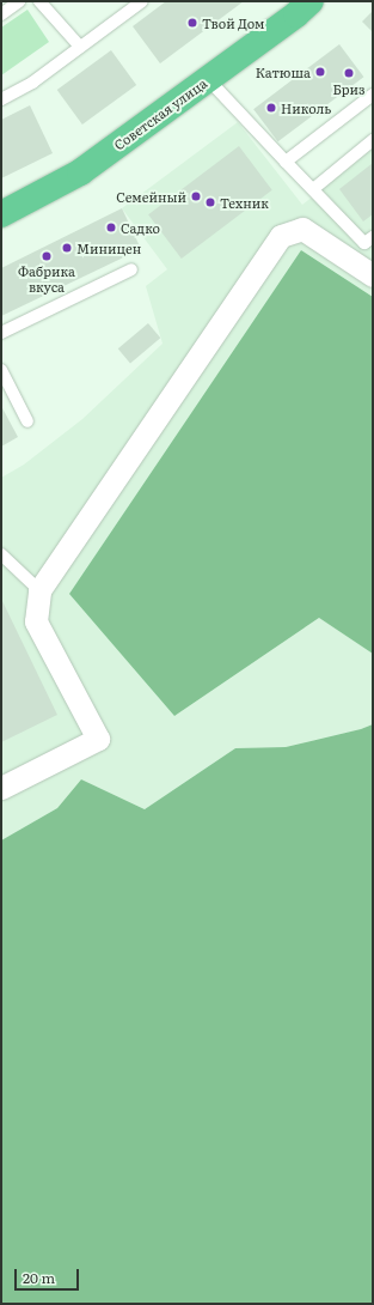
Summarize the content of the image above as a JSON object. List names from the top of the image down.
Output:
{
  "streets": {
    "main road": ["Советская улица"]
  },
  "places": [
    "Твой Дом",
    "Катюша",
    "Бриз",
    "Николь",
    "Семейный",
    "Техник",
    "Садко",
    "Миницен",
    "Фабрика вкуса"
  ],
  "scale_bar": "20 m"
}
